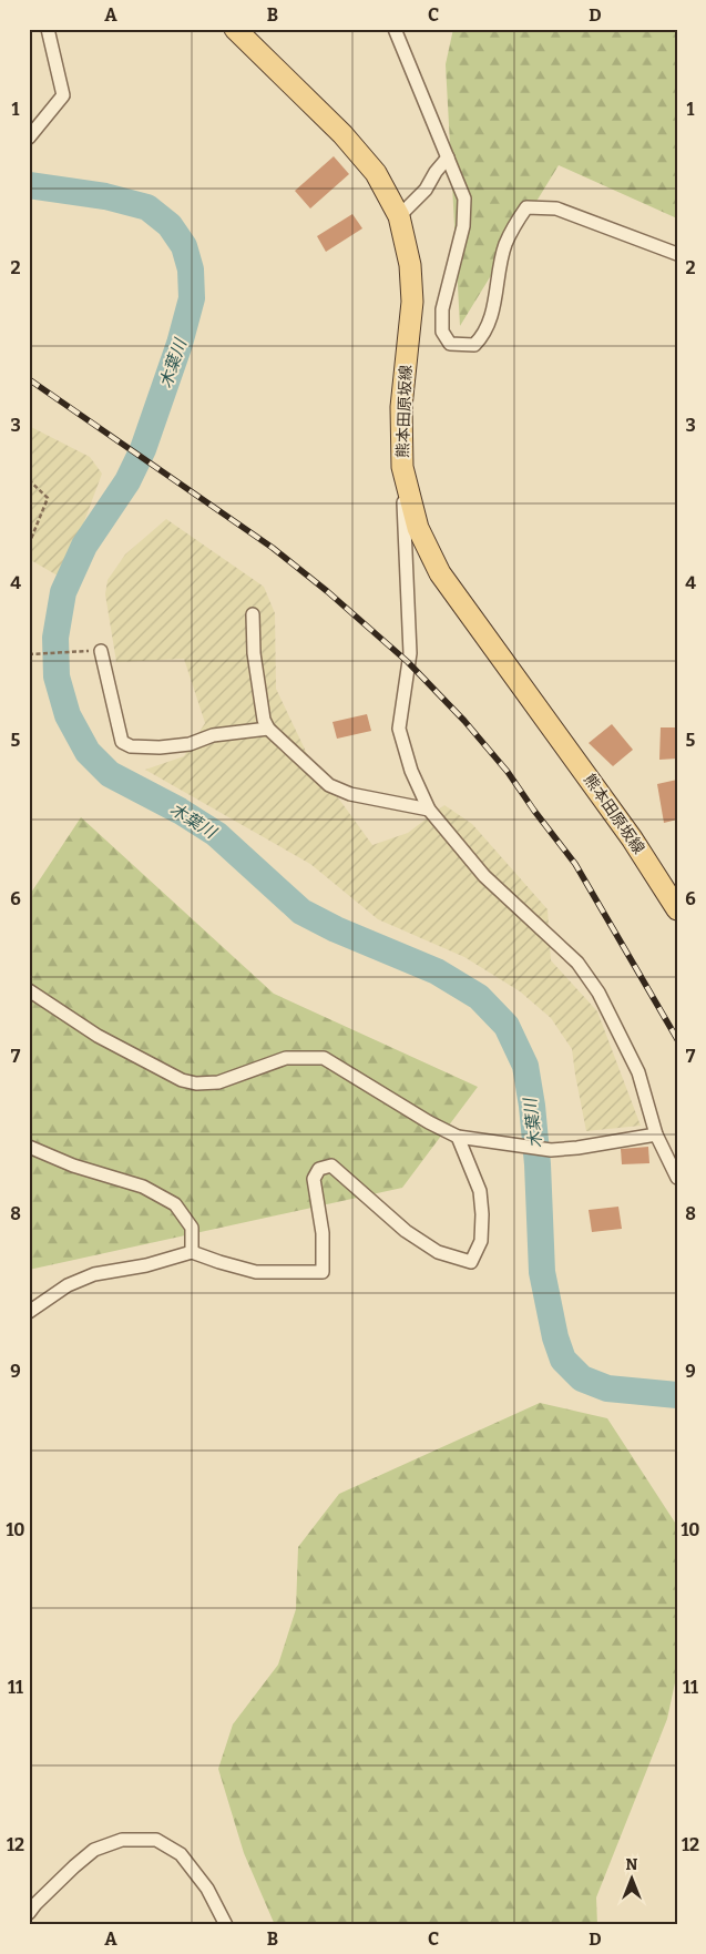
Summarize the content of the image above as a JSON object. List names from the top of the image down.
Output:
{
  "streets": {
    "main road": ["熊本田原坂線"]
  },
  "water": ["木葉川"],
  "north": "top",
  "grid": {
    "columns": [
      "A",
      "B",
      "C",
      "D"
    ],
    "rows": [
      "1",
      "2",
      "3",
      "4",
      "5",
      "6",
      "7",
      "8",
      "9",
      "10",
      "11",
      "12"
    ]
  }
}
